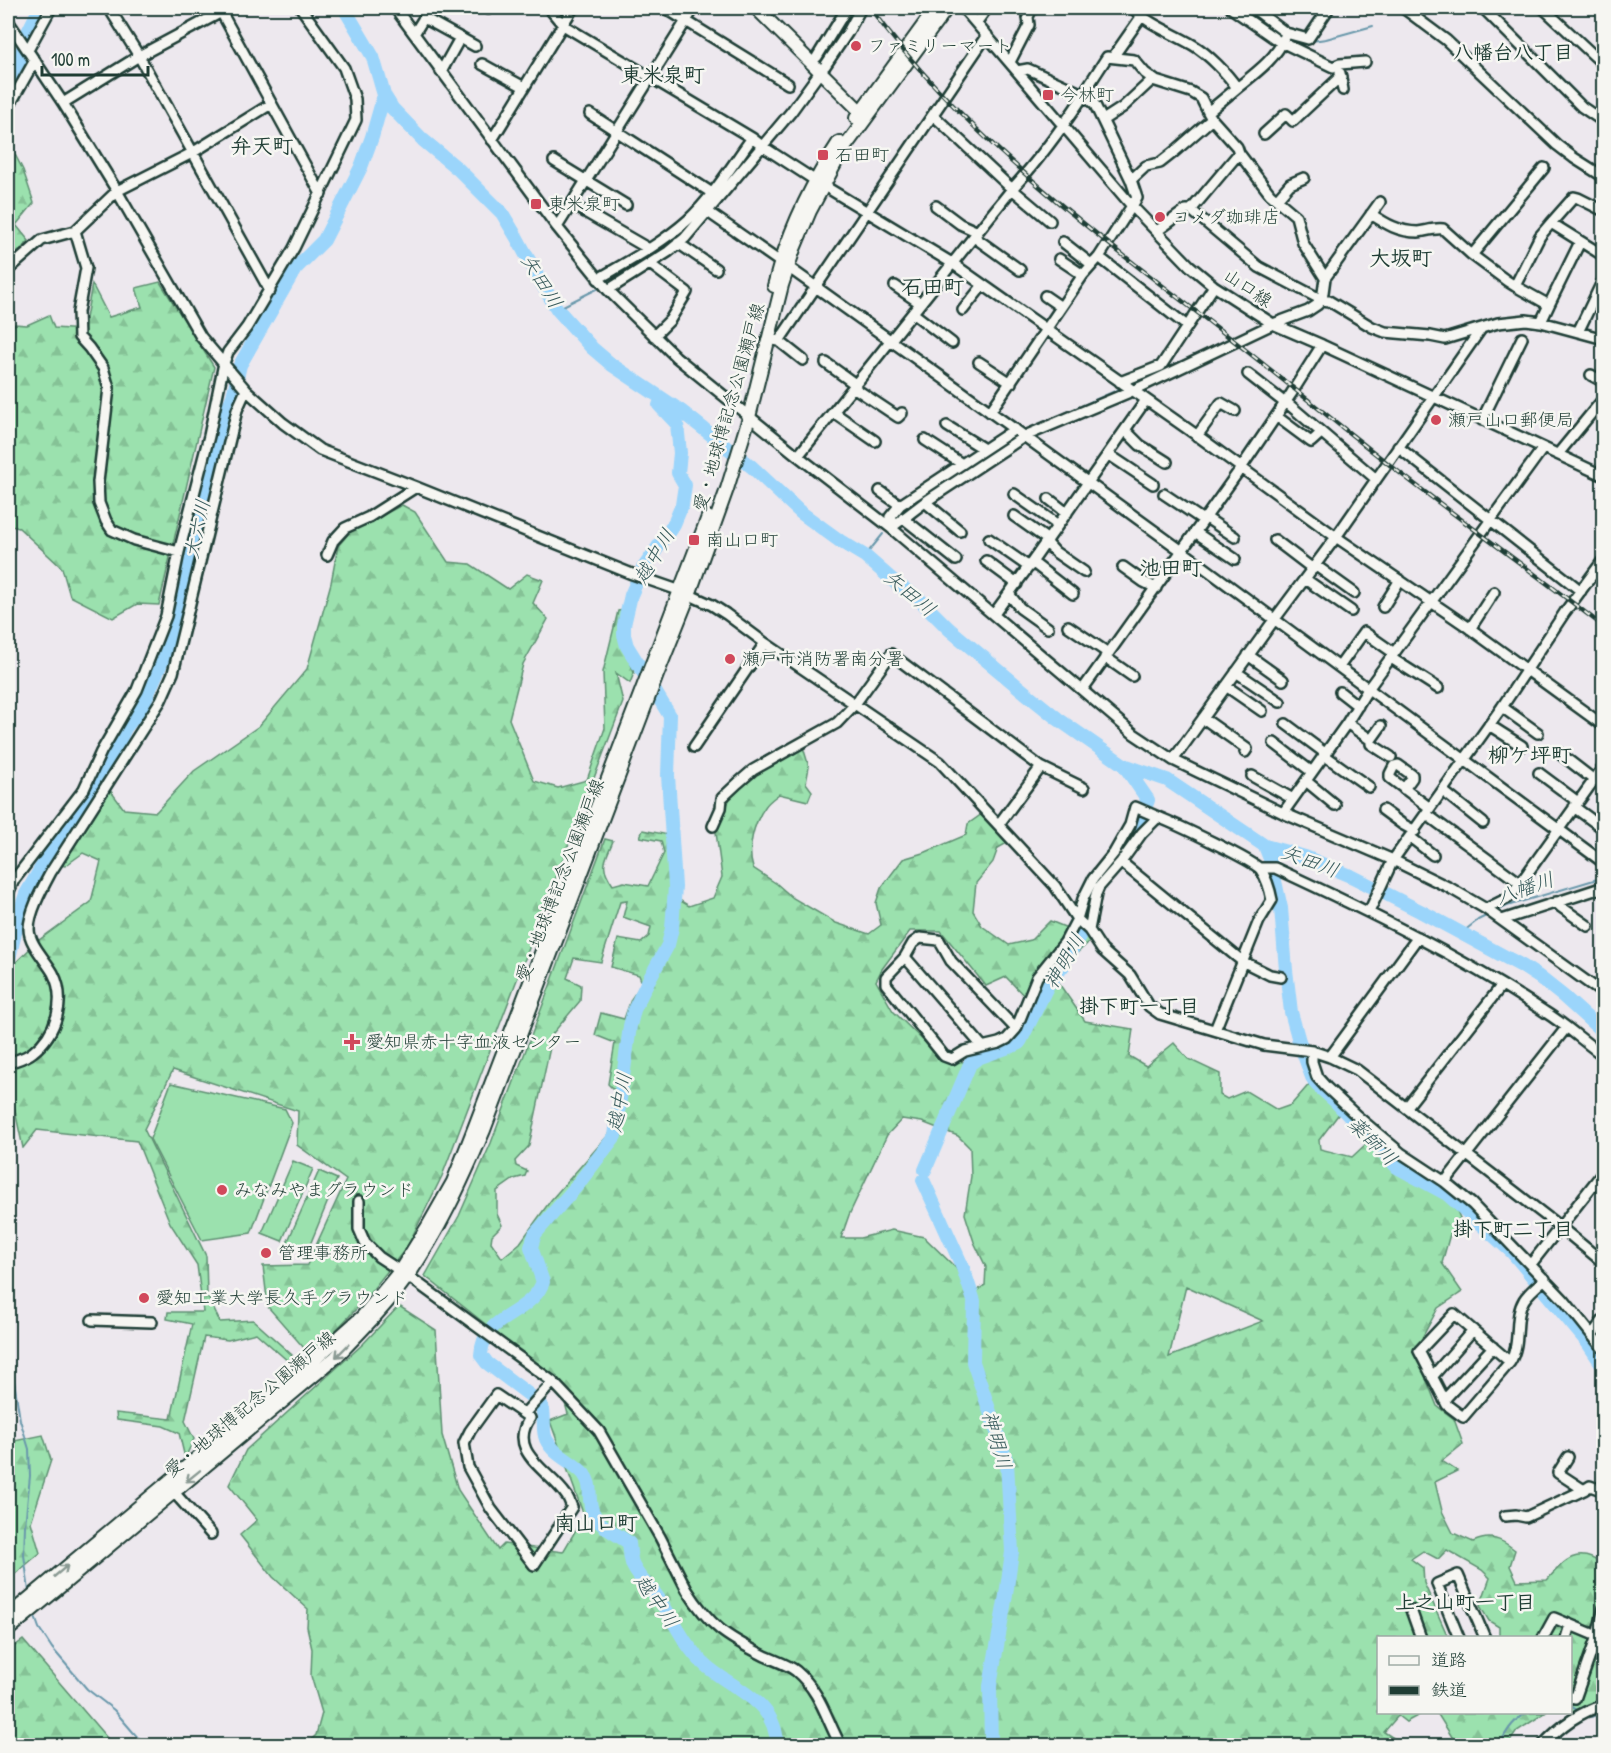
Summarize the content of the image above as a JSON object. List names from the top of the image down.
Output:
{
  "streets": {
    "main road": ["愛・地球博記念公園瀬戸線"],
    "street": ["山口線"]
  },
  "districts": [
    "八幡台八丁目",
    "東米泉町",
    "弁天町",
    "大坂町",
    "石田町",
    "池田町",
    "柳ケ坪町",
    "掛下町一丁目",
    "掛下町二丁目",
    "南山口町",
    "上之山町一丁目"
  ],
  "water": [
    "矢田川",
    "大六川",
    "越中川",
    "八幡川",
    "神明川",
    "薬師川"
  ],
  "places": {
    "other": [
      "ファミリーマート",
      "コメダ珈琲店",
      "瀬戸山口郵便局",
      "瀬戸市消防署南分署",
      "みなみやまグラウンド",
      "管理事務所",
      "愛知工業大学長久手グラウンド"
    ],
    "transit": [
      "今林町",
      "石田町",
      "東米泉町",
      "南山口町"
    ],
    "health": ["愛知県赤十字血液センター"]
  },
  "legend": ["道路", "鉄道"],
  "scale_bar": "100 m"
}
